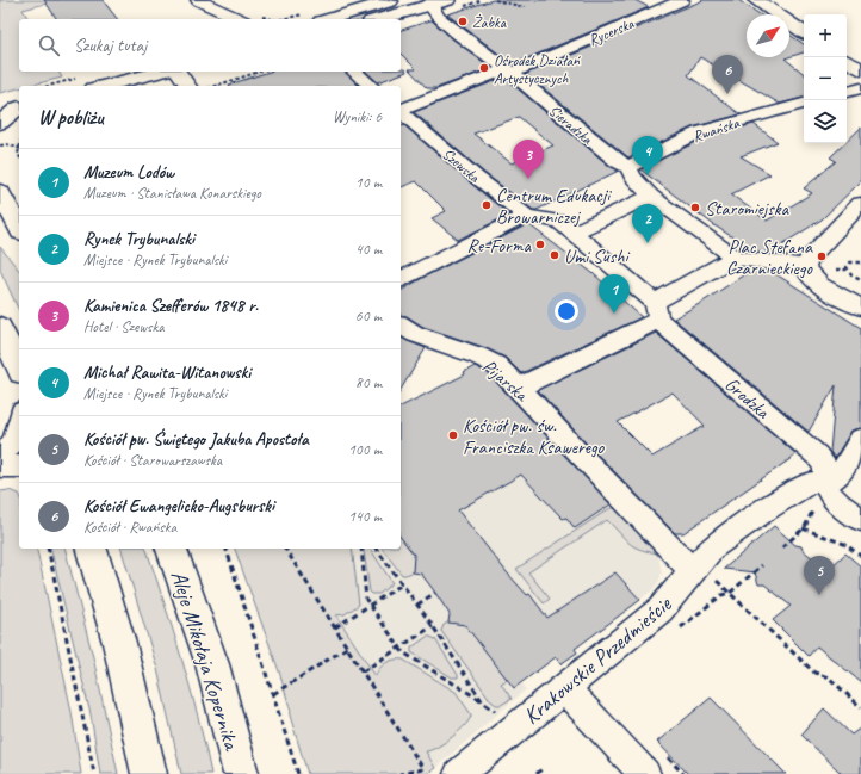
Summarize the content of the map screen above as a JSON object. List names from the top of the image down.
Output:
{
  "streets": {
    "street": [
      "Rycerska",
      "Sieradzka",
      "Rwańska",
      "Szewska",
      "Pijarska",
      "Grodzka",
      "Aleje Mikołaja Kopernika",
      "Krakowskie Przedmieście"
    ]
  },
  "crossings": [
    ["Rycerska", "Sieradzka"],
    ["Sieradzka", "Rwańska"],
    ["Szewska", "Grodzka"],
    ["Pijarska", "Krakowskie Przedmieście"],
    ["Grodzka", "Krakowskie Przedmieście"]
  ],
  "places": [
    "Żabka",
    "Ośrodek Działań Artystycznych",
    "Centrum Edukacji Browarniczej",
    "Staromiejska",
    "Re-Forma",
    "Umi Sushi",
    "Plac Stefana Czarnieckiego",
    "Kościół pw. św. Franciszka Ksawerego"
  ],
  "north": "top right",
  "page": {
    "map_buttons": ["+", "−"],
    "search": "Szukaj tutaj",
    "pins": [
      "6",
      "4",
      "3",
      "2",
      "1",
      "5"
    ],
    "heading": ["W pobliżu", "Wyniki: 6"],
    "list": [
      {
        "mark": "1",
        "name": "Muzeum Lodów",
        "note": "Muzeum · Stanisława Konarskiego",
        "value": "10 m"
      },
      {
        "mark": "2",
        "name": "Rynek Trybunalski",
        "note": "Miejsce · Rynek Trybunalski",
        "value": "40 m"
      },
      {
        "mark": "3",
        "name": "Kamienica Szefferów 1848 r.",
        "note": "Hotel · Szewska",
        "value": "60 m"
      },
      {
        "mark": "4",
        "name": "Michał Rawita-Witanowski",
        "note": "Miejsce · Rynek Trybunalski",
        "value": "80 m"
      },
      {
        "mark": "5",
        "name": "Kościół pw. Świętego Jakuba Apostoła",
        "note": "Kościół · Starowarszawska",
        "value": "100 m"
      },
      {
        "mark": "6",
        "name": "Kościół Ewangelicko-Augsburski",
        "note": "Kościół · Rwańska",
        "value": "140 m"
      }
    ]
  }
}
